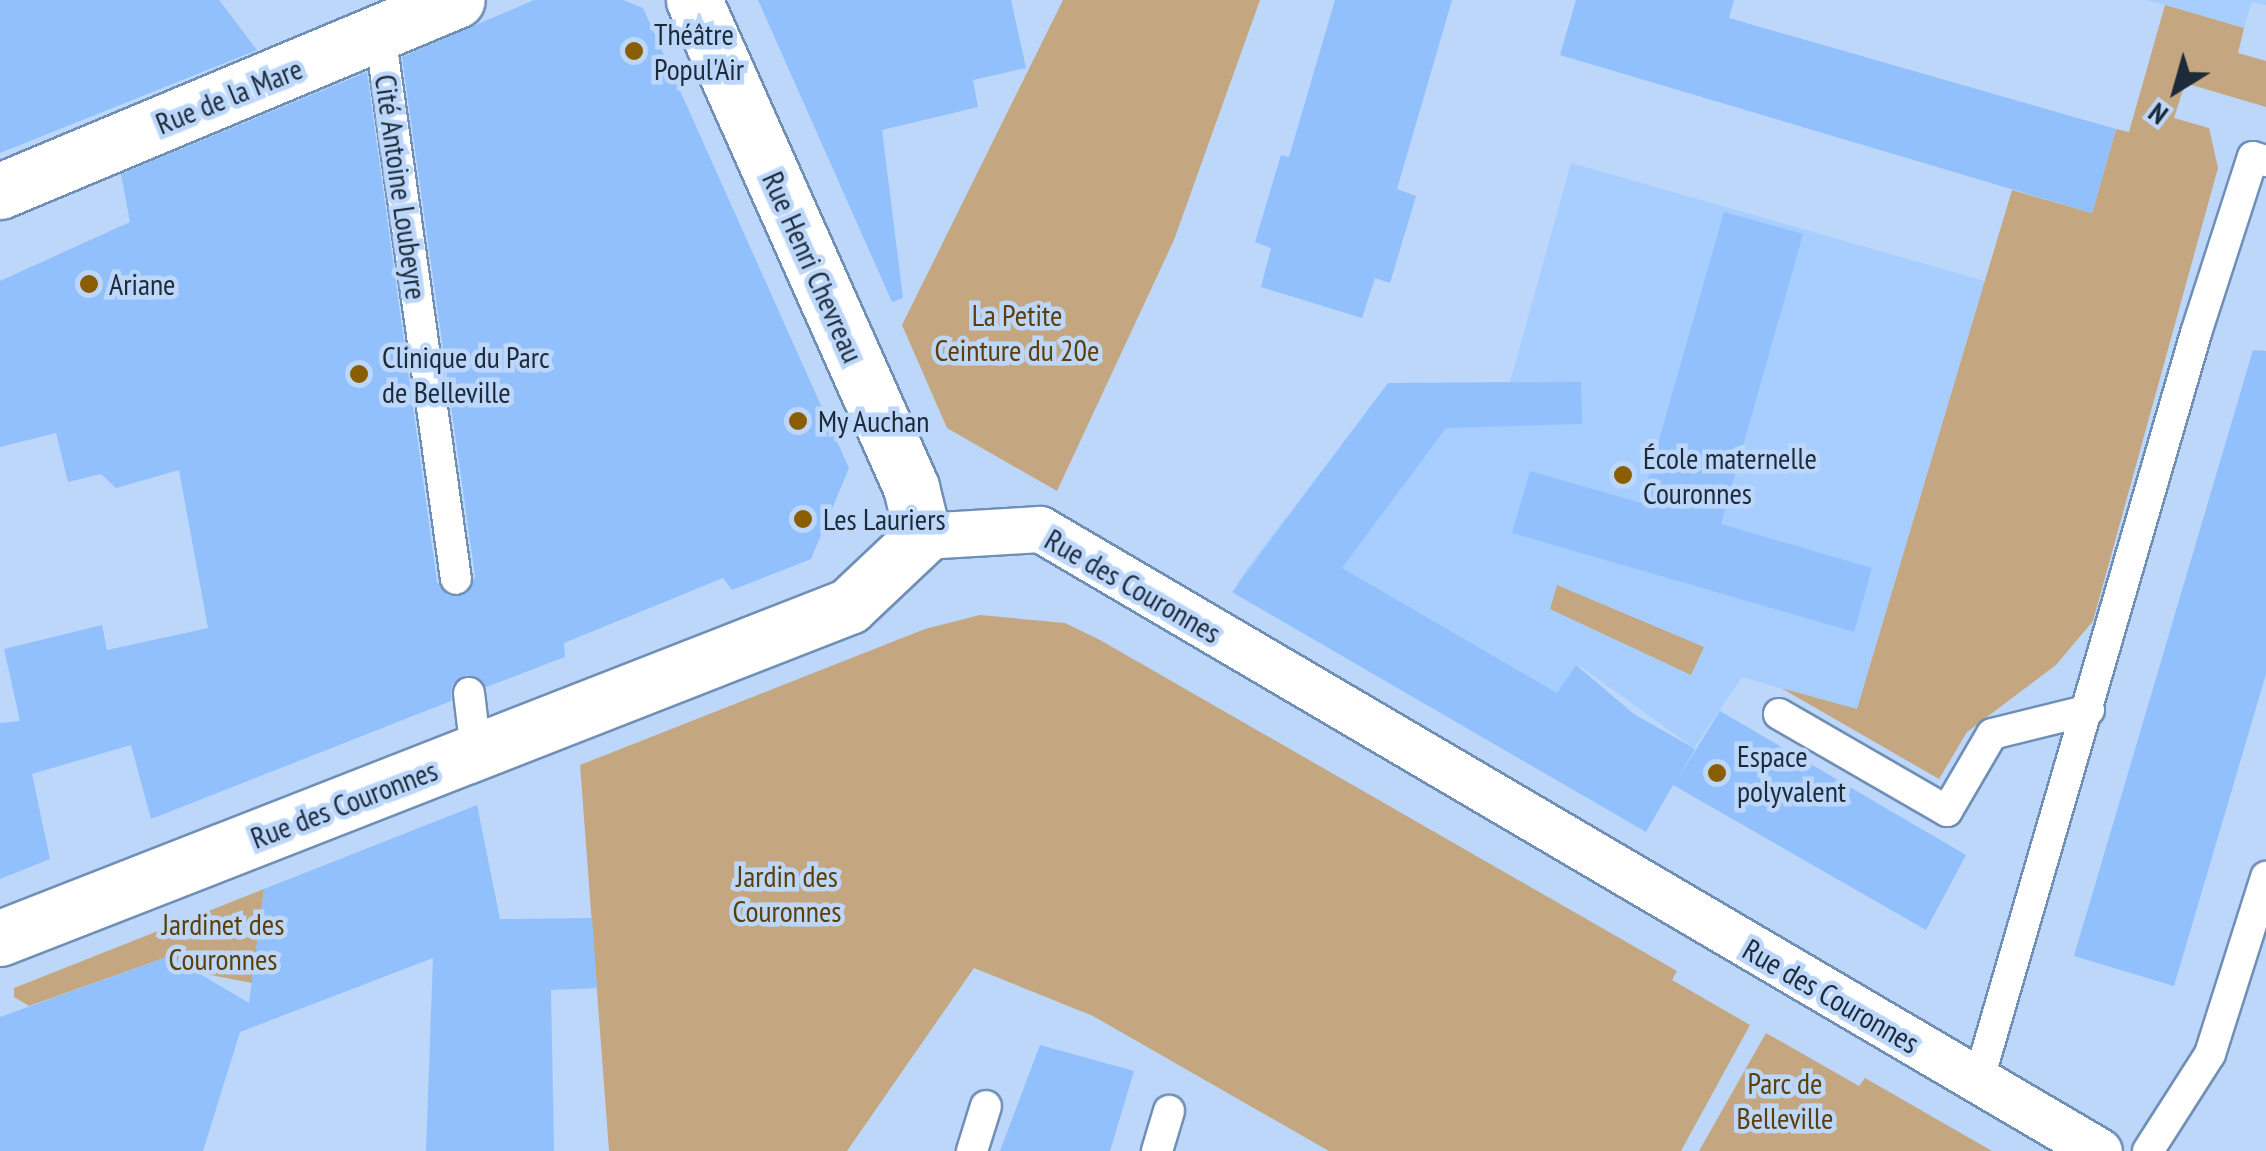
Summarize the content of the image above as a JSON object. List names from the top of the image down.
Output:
{
  "streets": {
    "street": ["Rue de la Mare", "Rue Henri Chevreau", "Rue des Couronnes"],
    "lane": ["Cité Antoine Loubeyre"]
  },
  "crossings": [
    ["Rue de la Mare", "Cité Antoine Loubeyre"],
    ["Rue Henri Chevreau", "Rue des Couronnes"]
  ],
  "parks": [
    "La Petite Ceinture du 20e",
    "Jardin des Couronnes",
    "Jardinet des Couronnes",
    "Parc de Belleville"
  ],
  "places": [
    "Théâtre Popul'Air",
    "Ariane",
    "Clinique du Parc de Belleville",
    "My Auchan",
    "École maternelle Couronnes",
    "Les Lauriers",
    "Espace polyvalent"
  ],
  "north": "bottom left"
}
